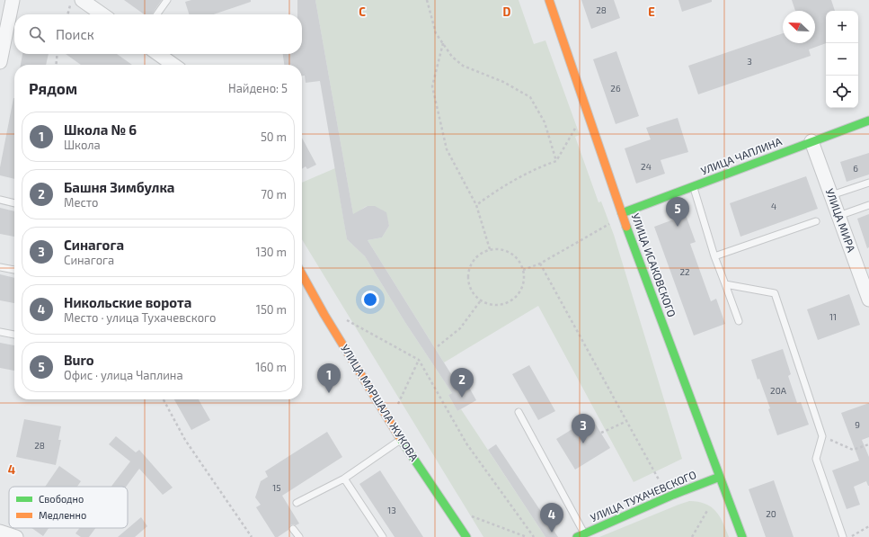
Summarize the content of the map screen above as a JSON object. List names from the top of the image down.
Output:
{
  "streets": {
    "street": [
      "УЛИЦА ЧАПЛИНА",
      "УЛИЦА МИРА",
      "УЛИЦА ИСАКОВСКОГО",
      "УЛИЦА МАРШАЛА ЖУКОВА",
      "УЛИЦА ТУХАЧЕВСКОГО"
    ]
  },
  "crossings": [
    ["УЛИЦА ЧАПЛИНА", "УЛИЦА МИРА"],
    ["УЛИЦА ЧАПЛИНА", "УЛИЦА ИСАКОВСКОГО"],
    ["УЛИЦА ИСАКОВСКОГО", "УЛИЦА ТУХАЧЕВСКОГО"]
  ],
  "house_numbers": [
    "28",
    "3",
    "26",
    "24",
    "6",
    "4",
    "22",
    "11",
    "20А",
    "9",
    "28",
    "15",
    "13",
    "20"
  ],
  "legend": ["Свободно", "Медленно"],
  "north": "top left",
  "page": {
    "map_buttons": ["+", "−"],
    "search": "Поиск",
    "heading": ["Рядом", "Найдено: 5"],
    "list": [
      {
        "mark": "1",
        "name": "Школа № 6",
        "note": "Школа",
        "value": "50 m"
      },
      {
        "mark": "2",
        "name": "Башня Зимбулка",
        "note": "Место",
        "value": "70 m"
      },
      {
        "mark": "3",
        "name": "Синагога",
        "note": "Синагога",
        "value": "130 m"
      },
      {
        "mark": "4",
        "name": "Никольские ворота",
        "note": "Место · улица Тухачевского",
        "value": "150 m"
      },
      {
        "mark": "5",
        "name": "Buro",
        "note": "Офис · улица Чаплина",
        "value": "160 m"
      }
    ],
    "pins": [
      "5",
      "1",
      "2",
      "3",
      "4"
    ]
  },
  "grid": {
    "columns": ["C", "D", "E"],
    "rows": ["4"]
  }
}
